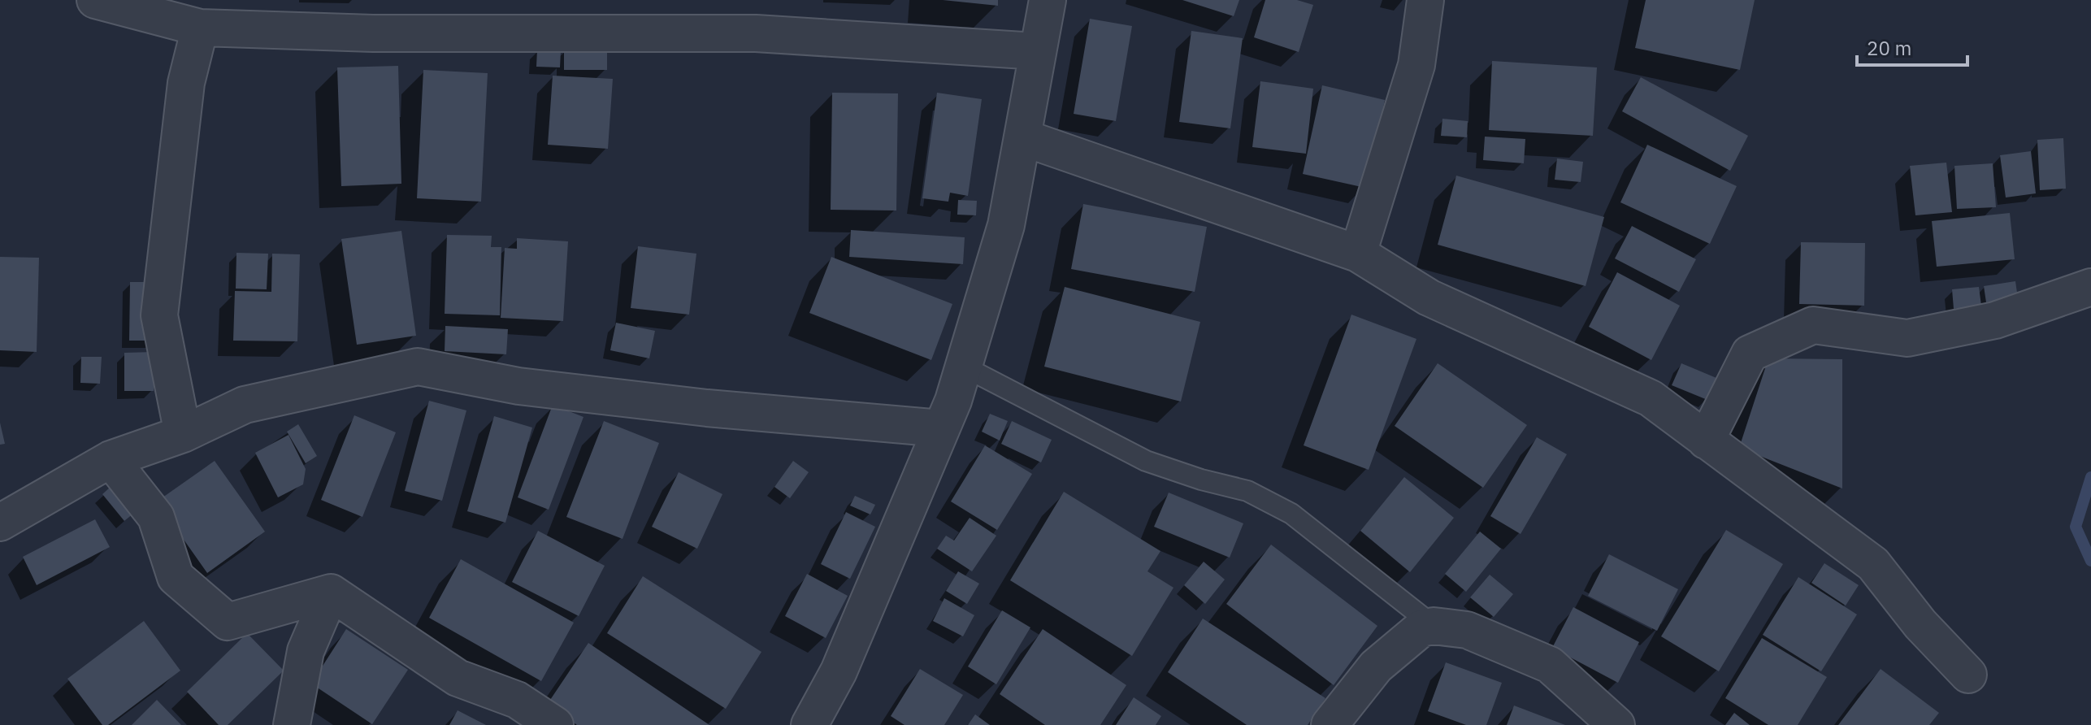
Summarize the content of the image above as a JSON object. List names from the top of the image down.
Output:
{
  "scale_bar": "20 m"
}
